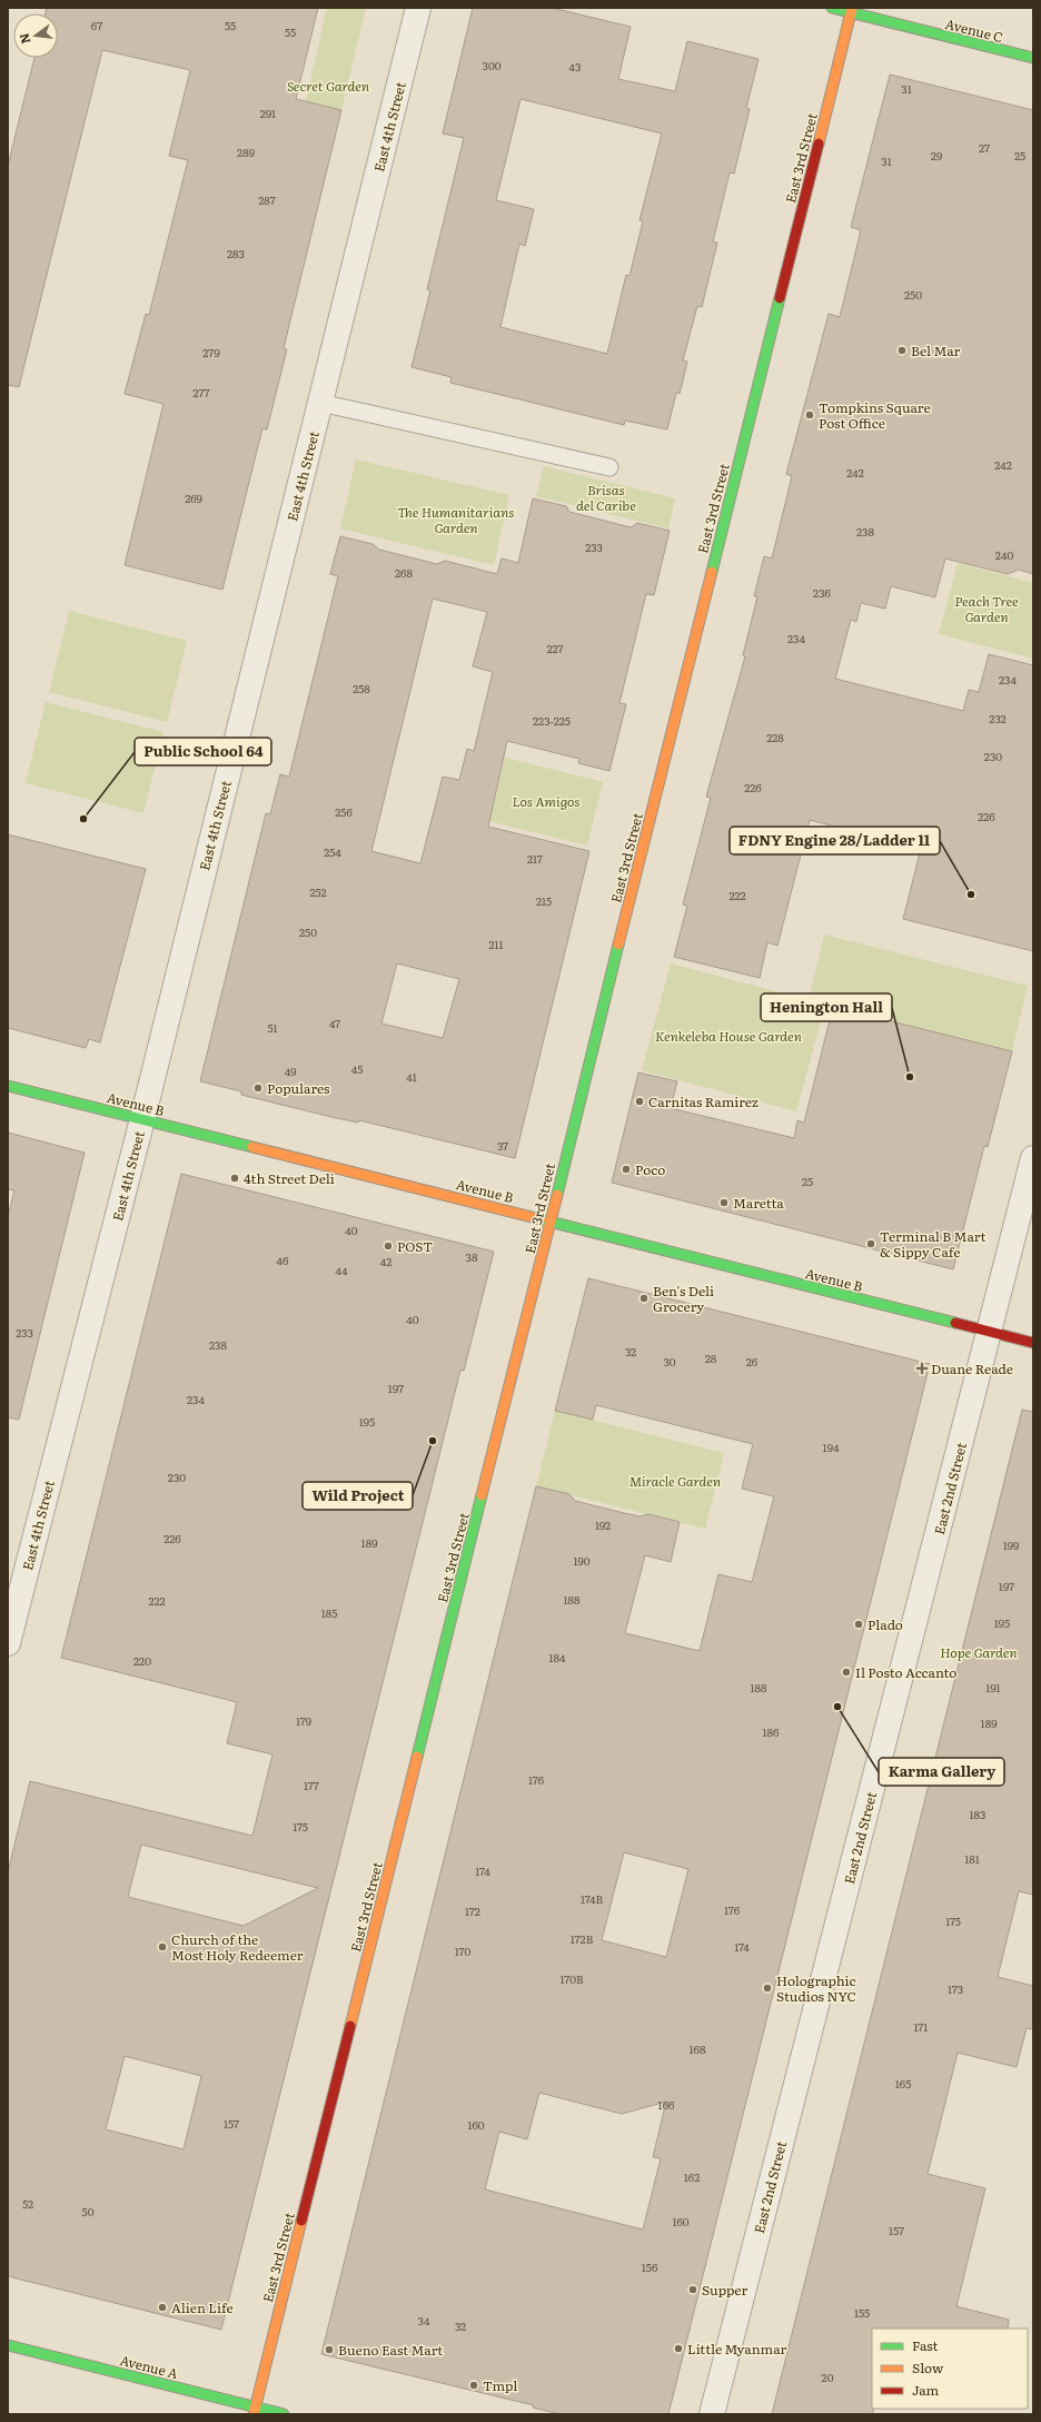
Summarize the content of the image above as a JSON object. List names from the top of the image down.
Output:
{
  "streets": {
    "street": [
      "Avenue C",
      "East 4th Street",
      "East 3rd Street",
      "Avenue B",
      "East 2nd Street",
      "Avenue A"
    ]
  },
  "crossings": [
    ["Avenue C", "East 3rd Street"],
    ["East 4th Street", "Avenue B"],
    ["East 3rd Street", "Avenue B"],
    ["East 3rd Street", "Avenue A"],
    ["Avenue B", "East 2nd Street"]
  ],
  "parks": [
    "Secret Garden",
    "Brisas del Caribe",
    "The Humanitarians Garden",
    "Peach Tree Garden",
    "Los Amigos",
    "Kenkeleba House Garden",
    "Miracle Garden",
    "Hope Garden"
  ],
  "places": {
    "other": [
      "Bel Mar",
      "Tompkins Square Post Office",
      "Public School 64",
      "FDNY Engine 28/Ladder 11",
      "Henington Hall",
      "Populares",
      "Carnitas Ramirez",
      "Poco",
      "4th Street Deli",
      "Maretta",
      "Terminal B Mart & Sippy Cafe",
      "POST",
      "Ben's Deli Grocery",
      "Wild Project",
      "Plado",
      "Il Posto Accanto",
      "Karma Gallery",
      "Church of the Most Holy Redeemer",
      "Holographic Studios NYC",
      "Supper",
      "Alien Life",
      "Little Myanmar",
      "Bueno East Mart",
      "Tmpl"
    ],
    "health": ["Duane Reade"]
  },
  "house_numbers": [
    "67",
    "55",
    "55",
    "300",
    "43",
    "31",
    "291",
    "27",
    "289",
    "29",
    "25",
    "31",
    "287",
    "283",
    "250",
    "279",
    "277",
    "242",
    "242",
    "269",
    "238",
    "233",
    "240",
    "268",
    "236",
    "234",
    "227",
    "234",
    "258",
    "232",
    "223-225",
    "228",
    "230",
    "226",
    "256",
    "226",
    "254",
    "217",
    "252",
    "222",
    "215",
    "250",
    "211",
    "47",
    "51",
    "45",
    "49",
    "41",
    "37",
    "25",
    "40",
    "38",
    "46",
    "42",
    "44",
    "40",
    "233",
    "238",
    "32",
    "28",
    "30",
    "26",
    "197",
    "234",
    "195",
    "194",
    "230",
    "192",
    "226",
    "189",
    "199",
    "190",
    "197",
    "188",
    "222",
    "185",
    "195",
    "184",
    "220",
    "188",
    "191",
    "179",
    "189",
    "186",
    "176",
    "177",
    "183",
    "175",
    "181",
    "174",
    "174B",
    "176",
    "172",
    "175",
    "172B",
    "174",
    "170",
    "170B",
    "173",
    "171",
    "168",
    "165",
    "166",
    "157",
    "160",
    "162",
    "52",
    "50",
    "160",
    "157",
    "156",
    "155",
    "34",
    "32",
    "20"
  ],
  "legend": ["Fast", "Slow", "Jam"],
  "north": "left"
}
